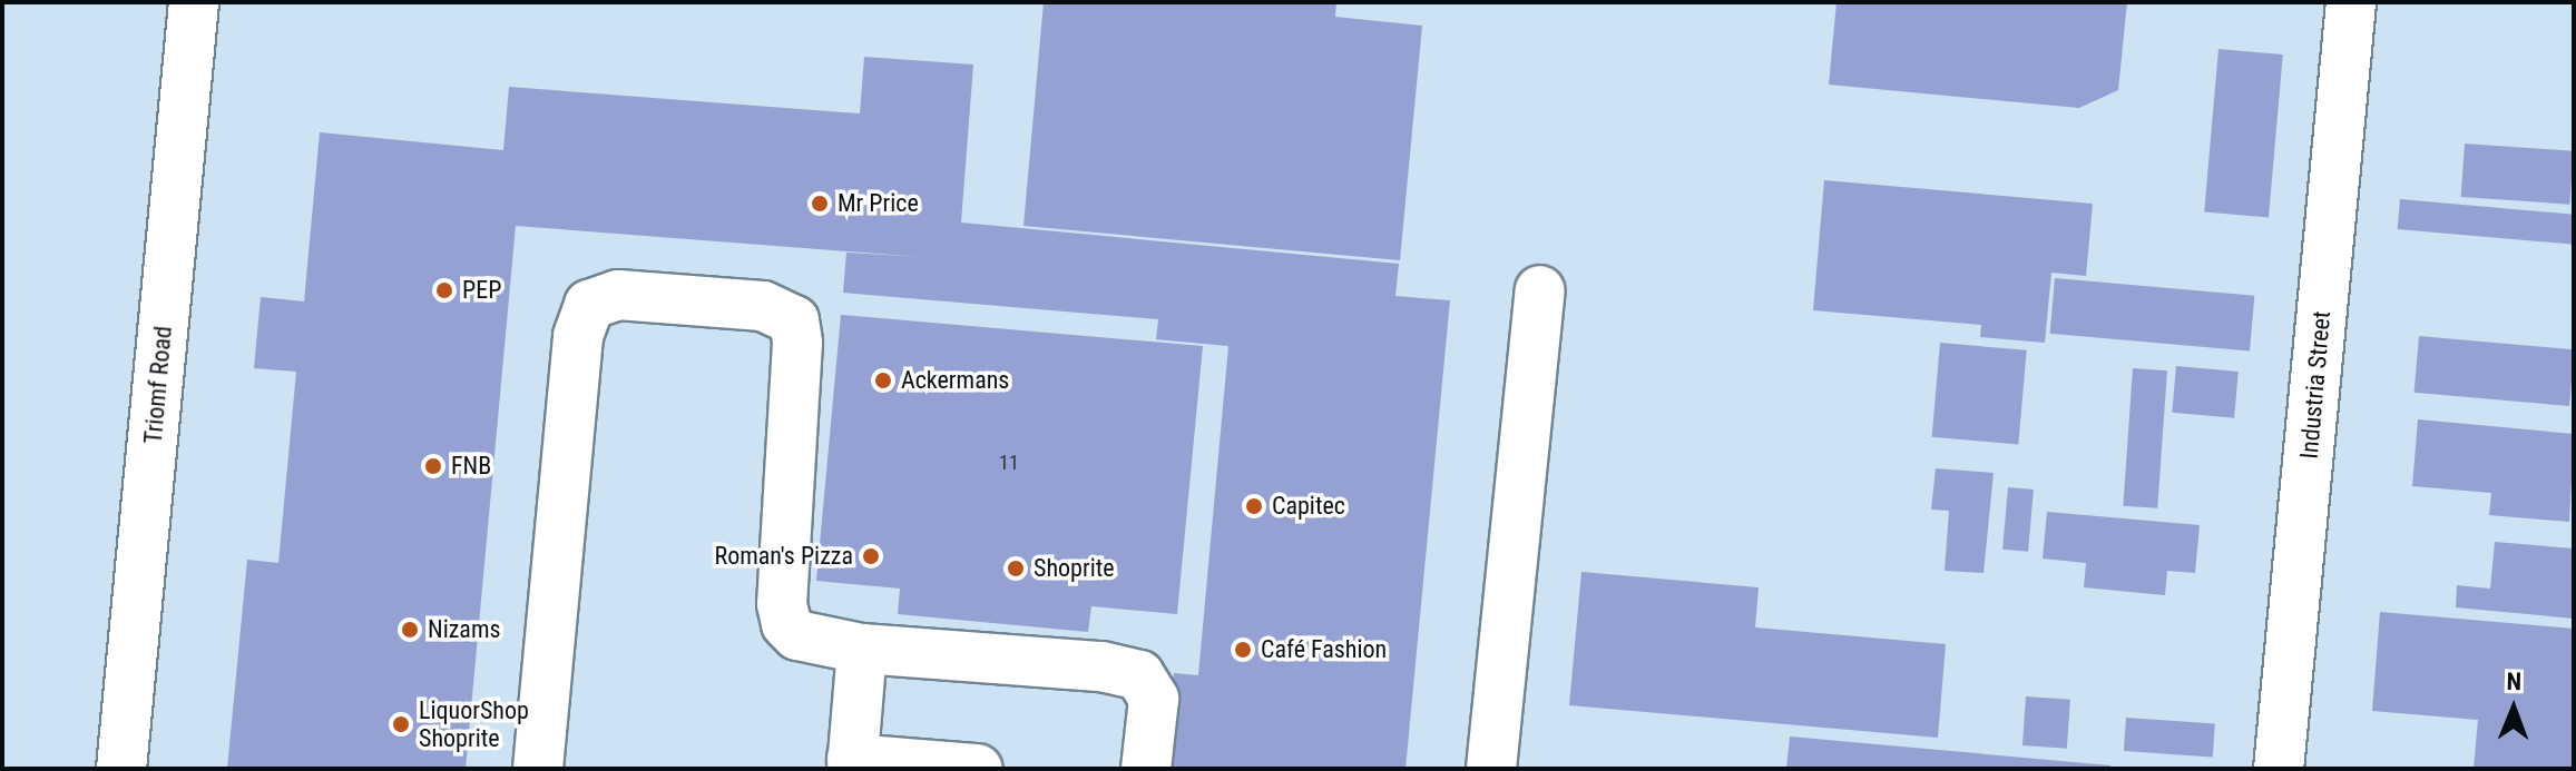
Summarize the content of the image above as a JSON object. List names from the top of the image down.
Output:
{
  "streets": {
    "street": ["Triomf Road", "Industria Street"]
  },
  "places": [
    "Mr Price",
    "PEP",
    "Ackermans",
    "FNB",
    "Capitec",
    "Roman's Pizza",
    "Shoprite",
    "Nizams",
    "Café Fashion",
    "LiquorShop Shoprite"
  ],
  "house_numbers": ["11"],
  "north": "top"
}
